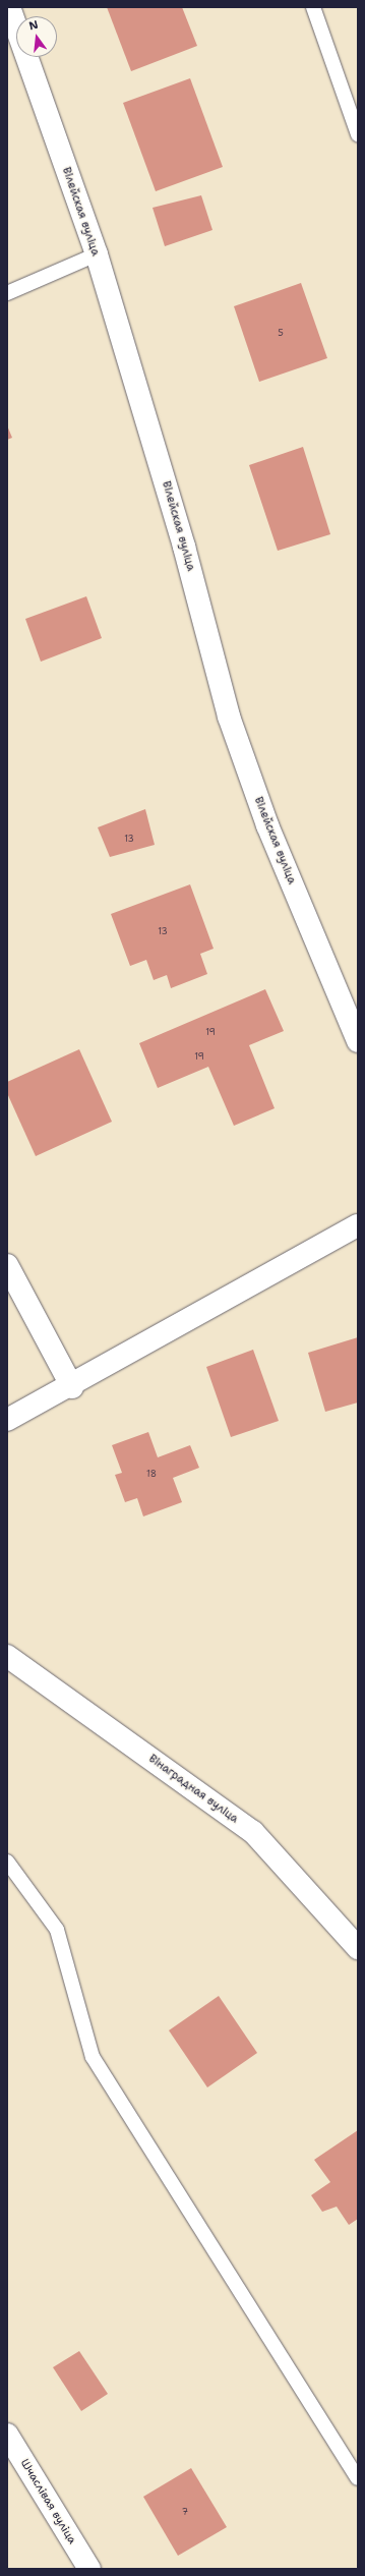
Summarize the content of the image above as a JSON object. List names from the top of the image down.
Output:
{
  "streets": {
    "street": ["Вілейская вуліца", "Вінаградная вуліца", "Шчаслівая вуліца"]
  },
  "house_numbers": [
    "5",
    "13",
    "13",
    "19",
    "19",
    "18",
    "7"
  ],
  "north": "top"
}
